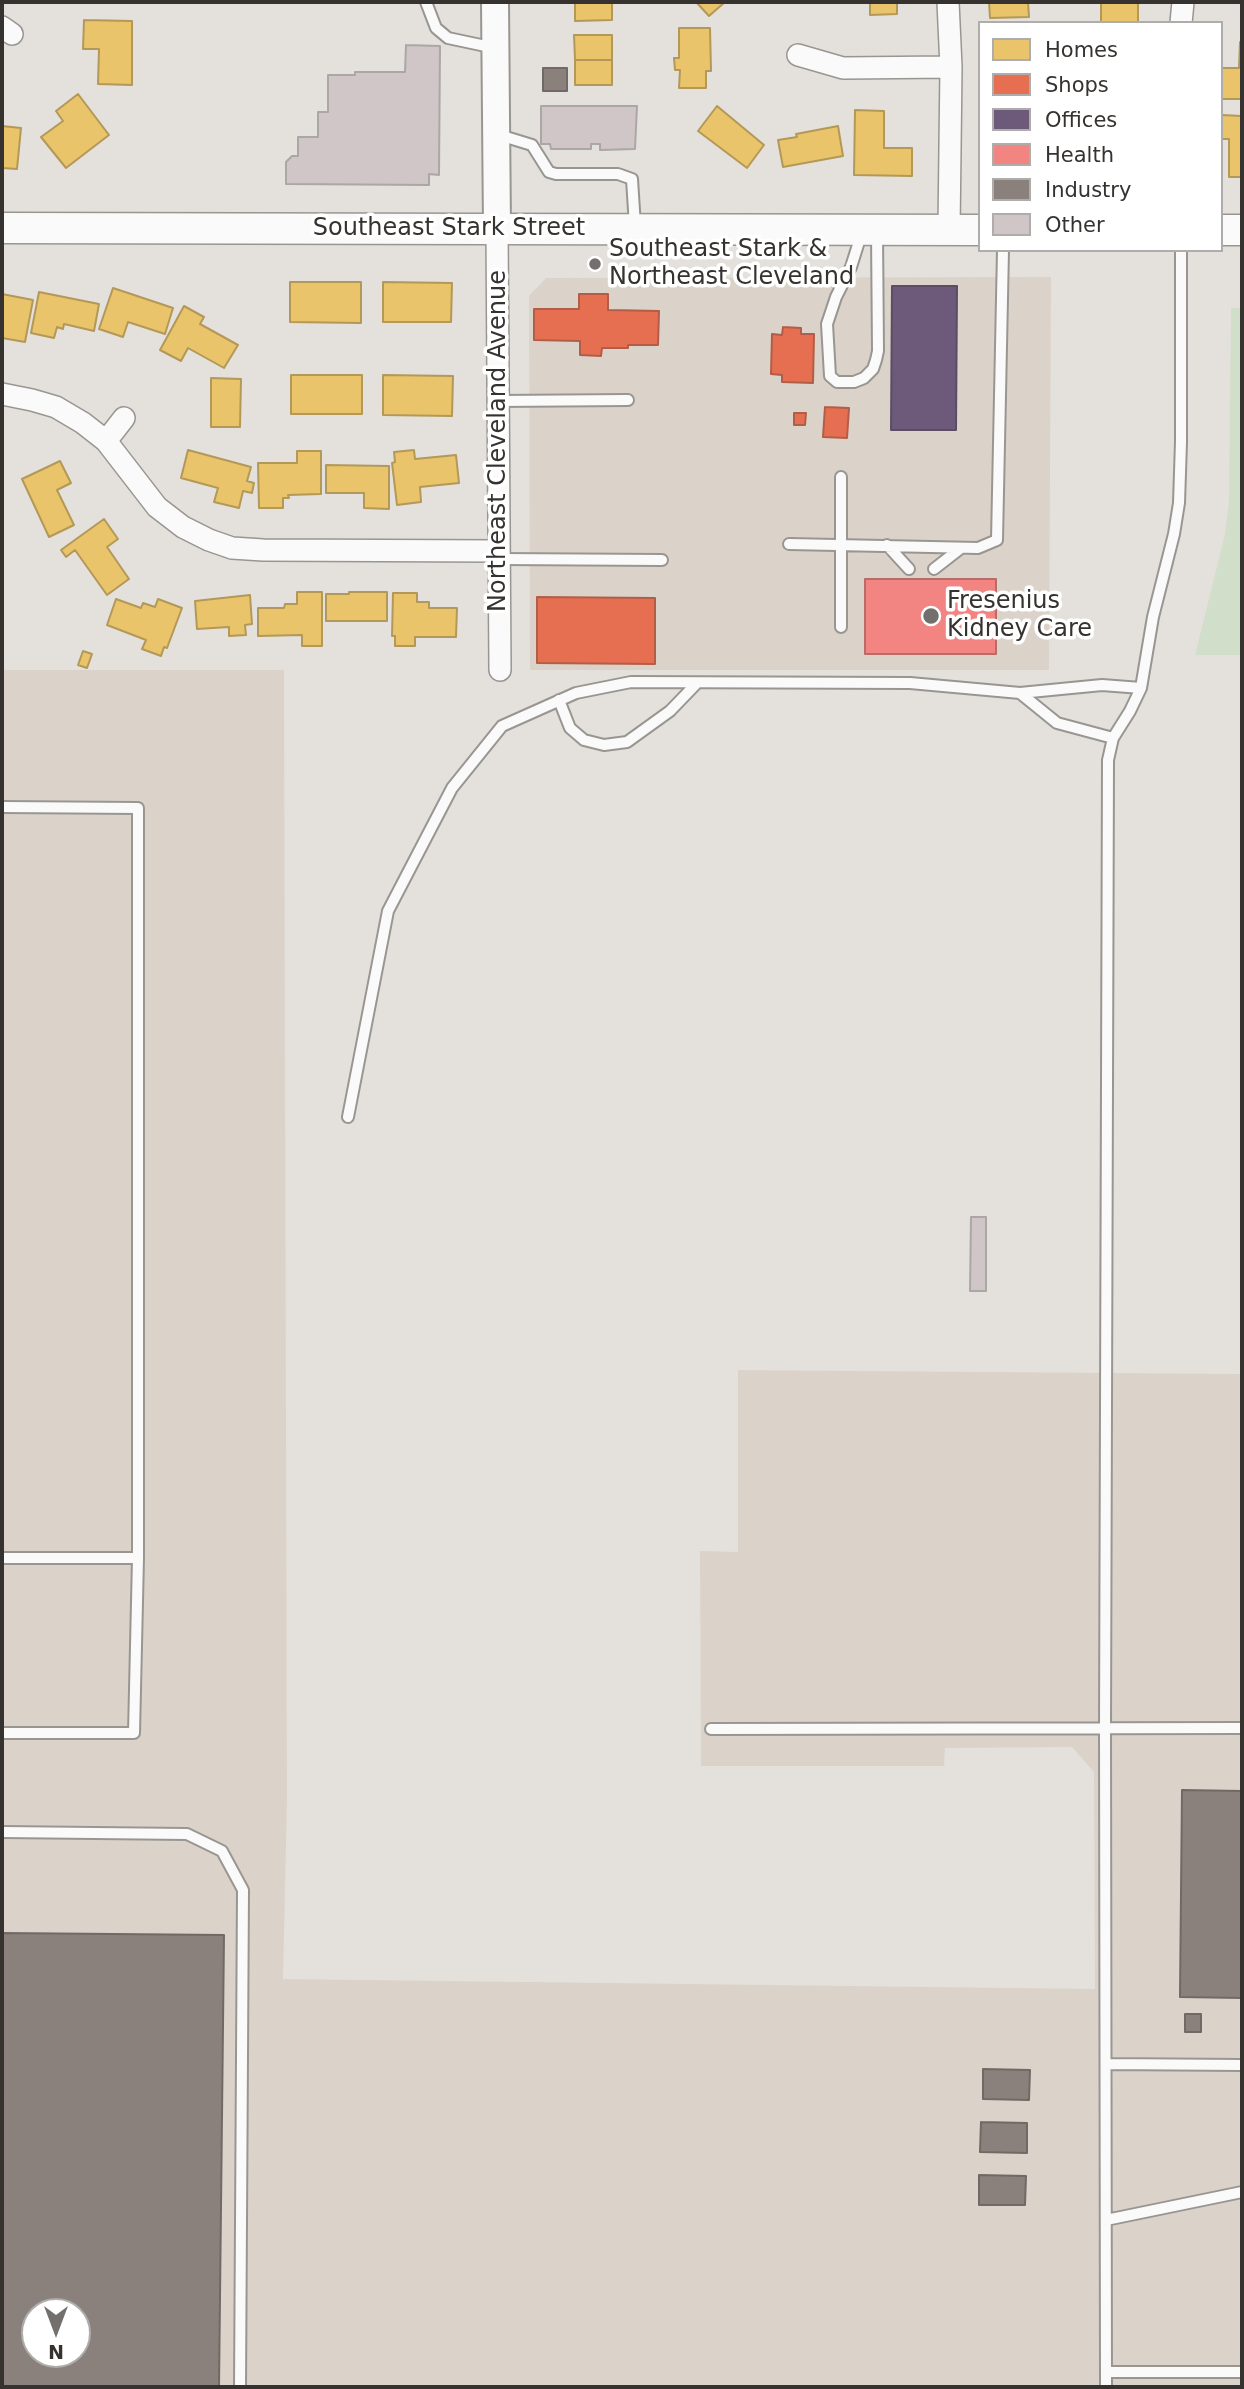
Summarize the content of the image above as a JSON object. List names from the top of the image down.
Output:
{
  "streets": {
    "main road": ["Southeast Stark Street"],
    "street": ["Northeast Cleveland Avenue"]
  },
  "crossings": [
    ["Southeast Stark Street", "Northeast Cleveland Avenue"]
  ],
  "places": ["Southeast Stark & Northeast Cleveland", "Fresenius Kidney Care"],
  "legend": [
    "Homes",
    "Shops",
    "Offices",
    "Health",
    "Industry",
    "Other"
  ],
  "north": "bottom"
}
